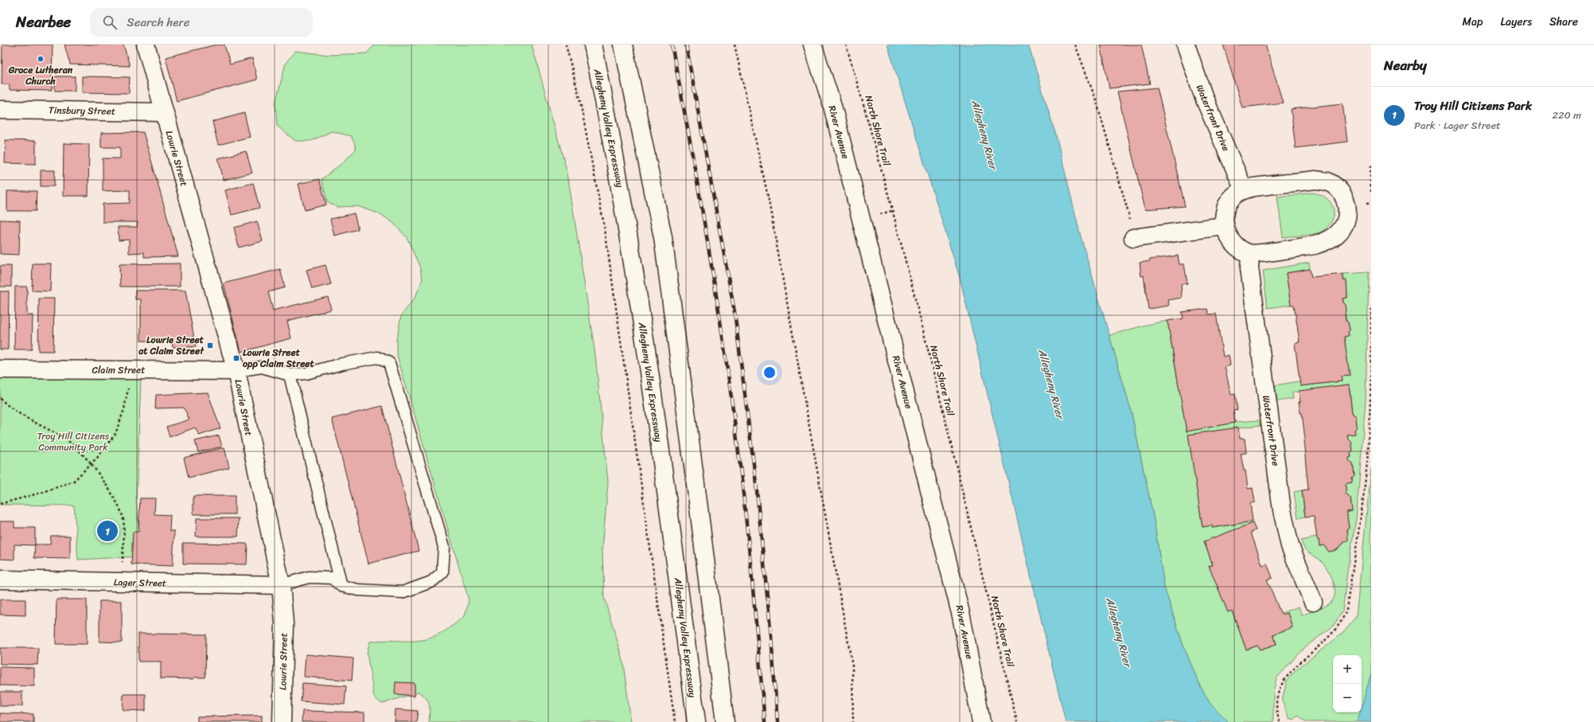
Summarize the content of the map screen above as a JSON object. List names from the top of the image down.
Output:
{
  "streets": {
    "main road": [
      "Tinsbury Street",
      "Waterfront Drive",
      "Allegheny Valley Expressway",
      "River Avenue",
      "Lowrie Street",
      "Claim Street",
      "Lager Street"
    ],
    "path": ["North Shore Trail"]
  },
  "crossings": [
    ["Tinsbury Street", "Lowrie Street"],
    ["Lowrie Street", "Claim Street"],
    ["Lowrie Street", "Lager Street"]
  ],
  "water": ["Allegheny River"],
  "parks": ["Troy Hill Citizens Community Park"],
  "places": {
    "other": ["Grace Lutheran Church"],
    "transit": ["Lowrie Street at Claim Street", "Lowrie Street opp Claim Street"]
  },
  "page": {
    "header": "Nearbee",
    "search": "Search here",
    "nav": ["Map", "Layers", "Share"],
    "heading": "Nearby",
    "list": [
      {
        "mark": "1",
        "name": "Troy Hill Citizens Park",
        "note": "Park · Lager Street",
        "value": "220 m"
      }
    ],
    "pins": "1",
    "map_buttons": ["+", "−"]
  }
}
